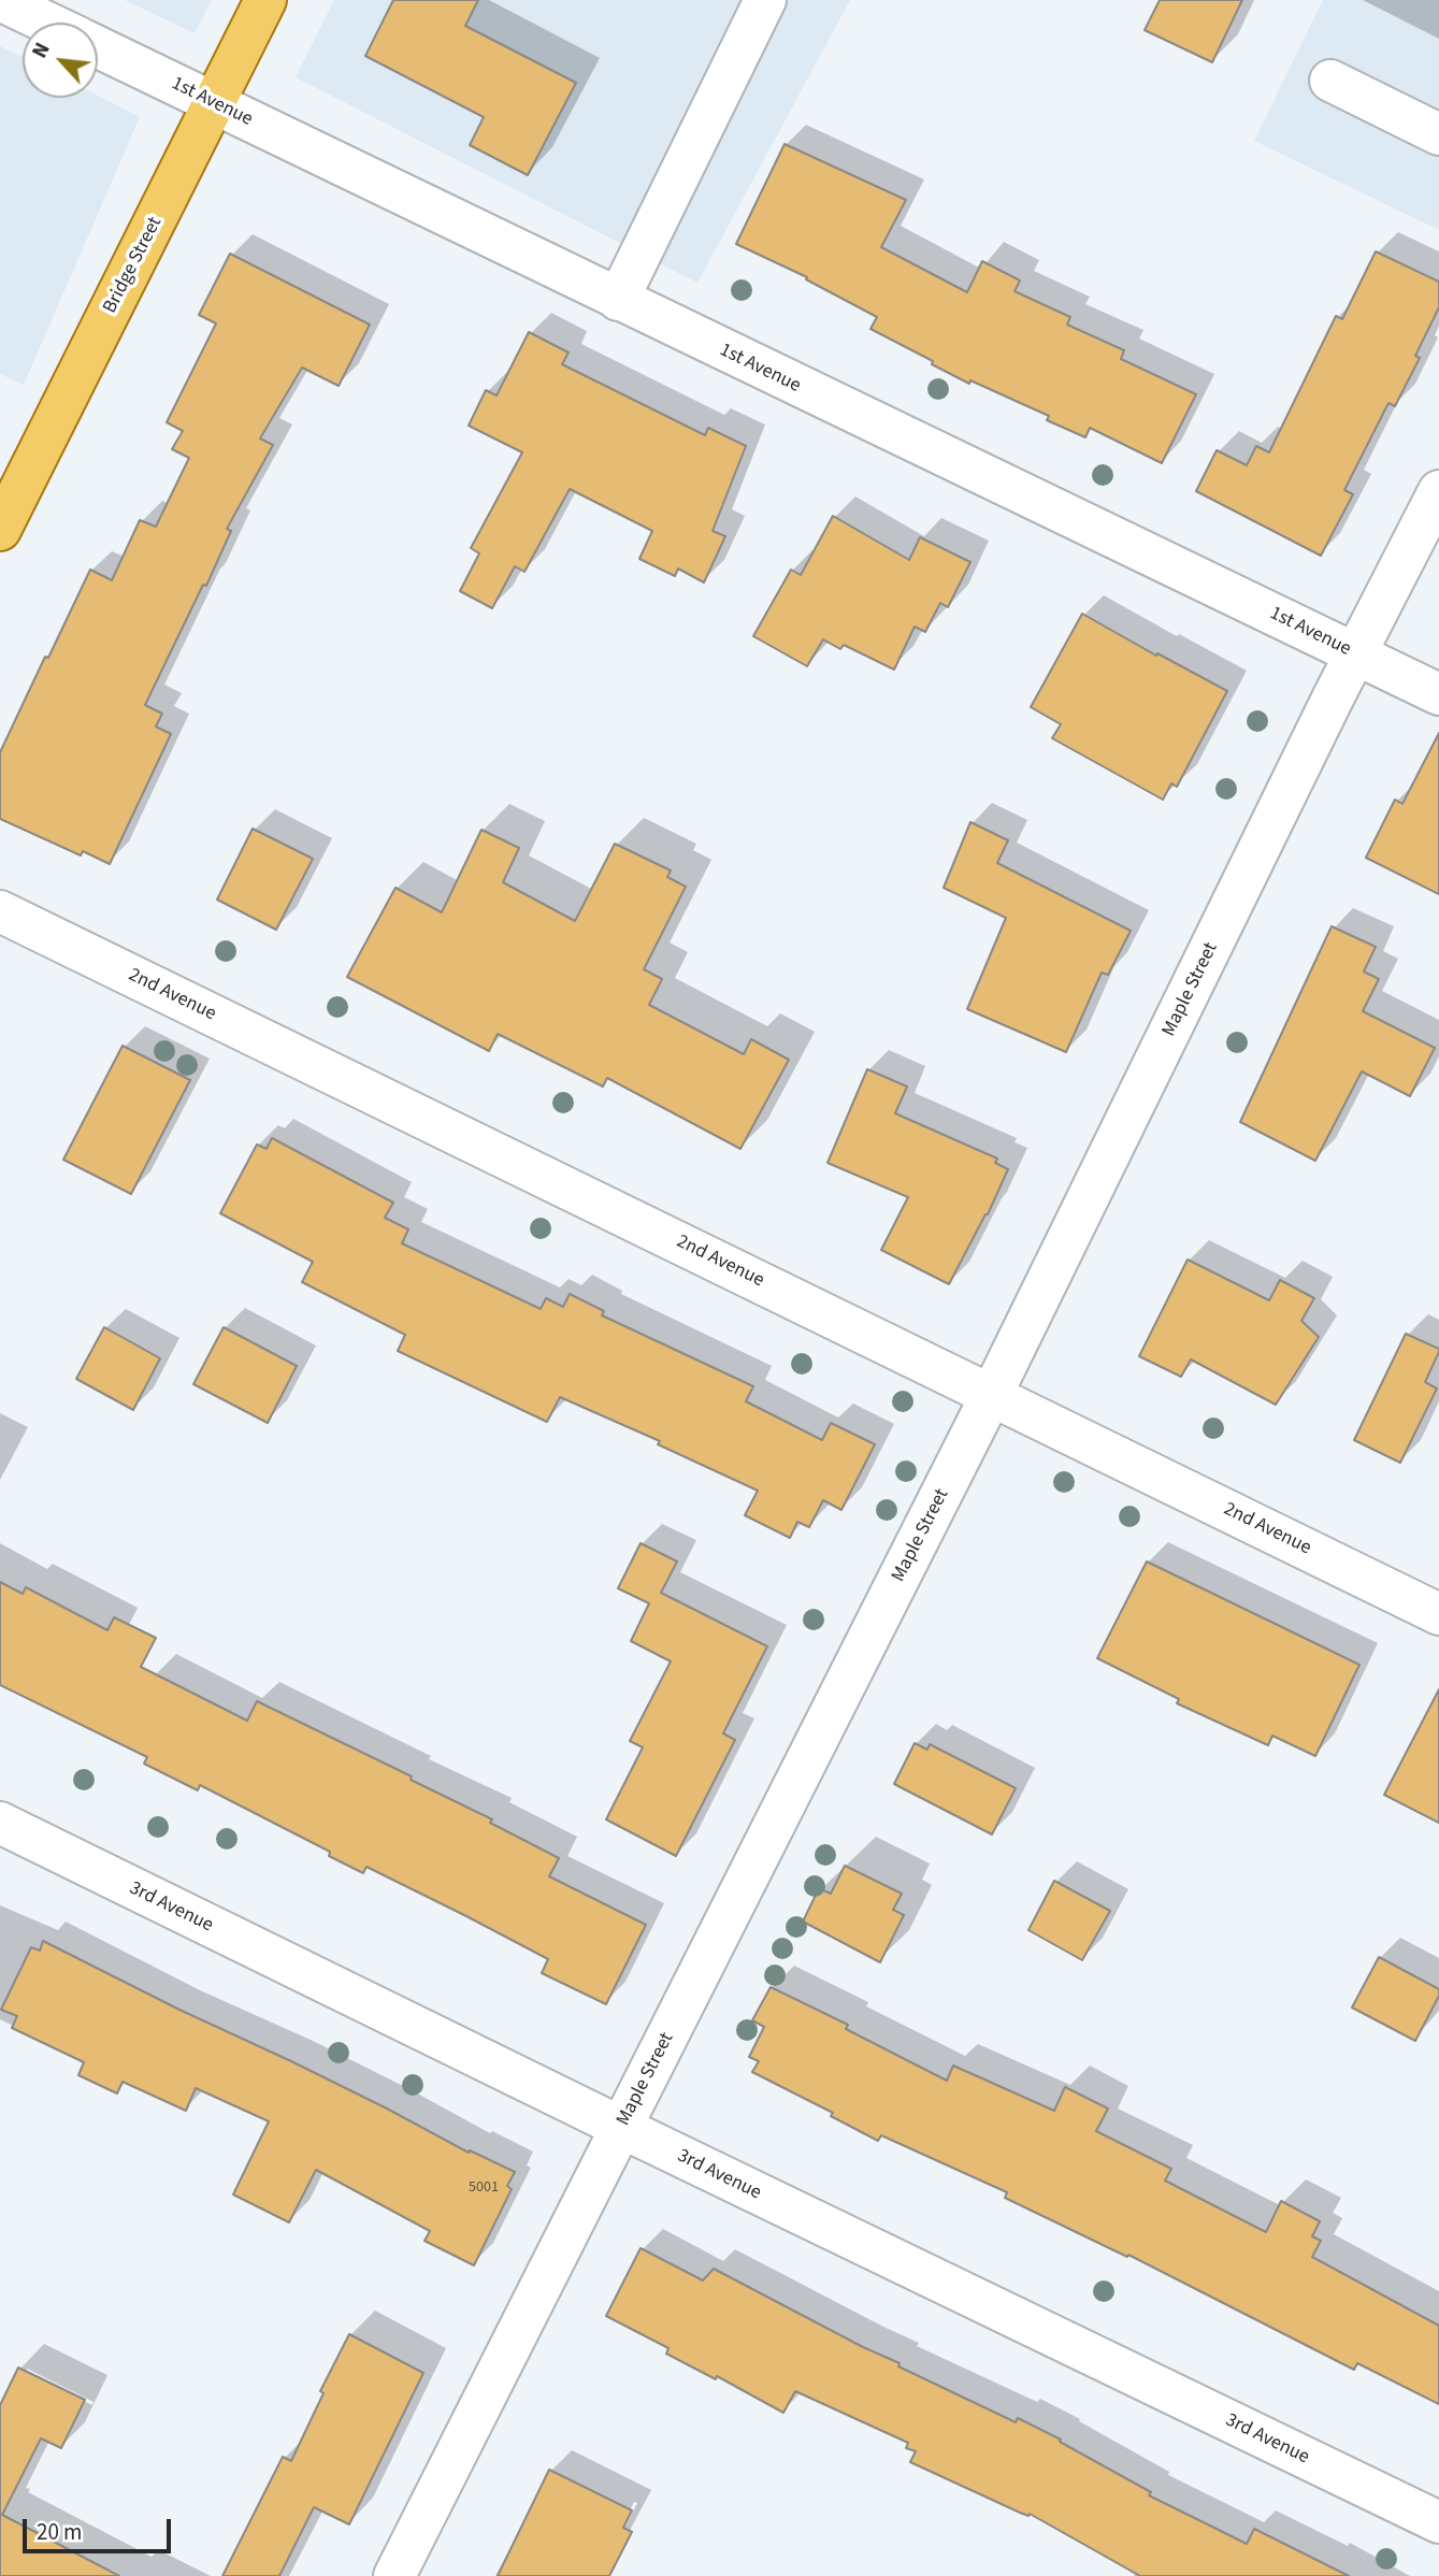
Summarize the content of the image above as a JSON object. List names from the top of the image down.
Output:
{
  "streets": {
    "main road": ["Bridge Street"],
    "street": [
      "1st Avenue",
      "Maple Street",
      "2nd Avenue",
      "3rd Avenue"
    ]
  },
  "crossings": [
    ["1st Avenue", "Bridge Street"],
    ["1st Avenue", "Maple Street"],
    ["Maple Street", "2nd Avenue"],
    ["Maple Street", "3rd Avenue"]
  ],
  "house_numbers": ["5001"],
  "scale_bar": "20 m",
  "north": "top left"
}
